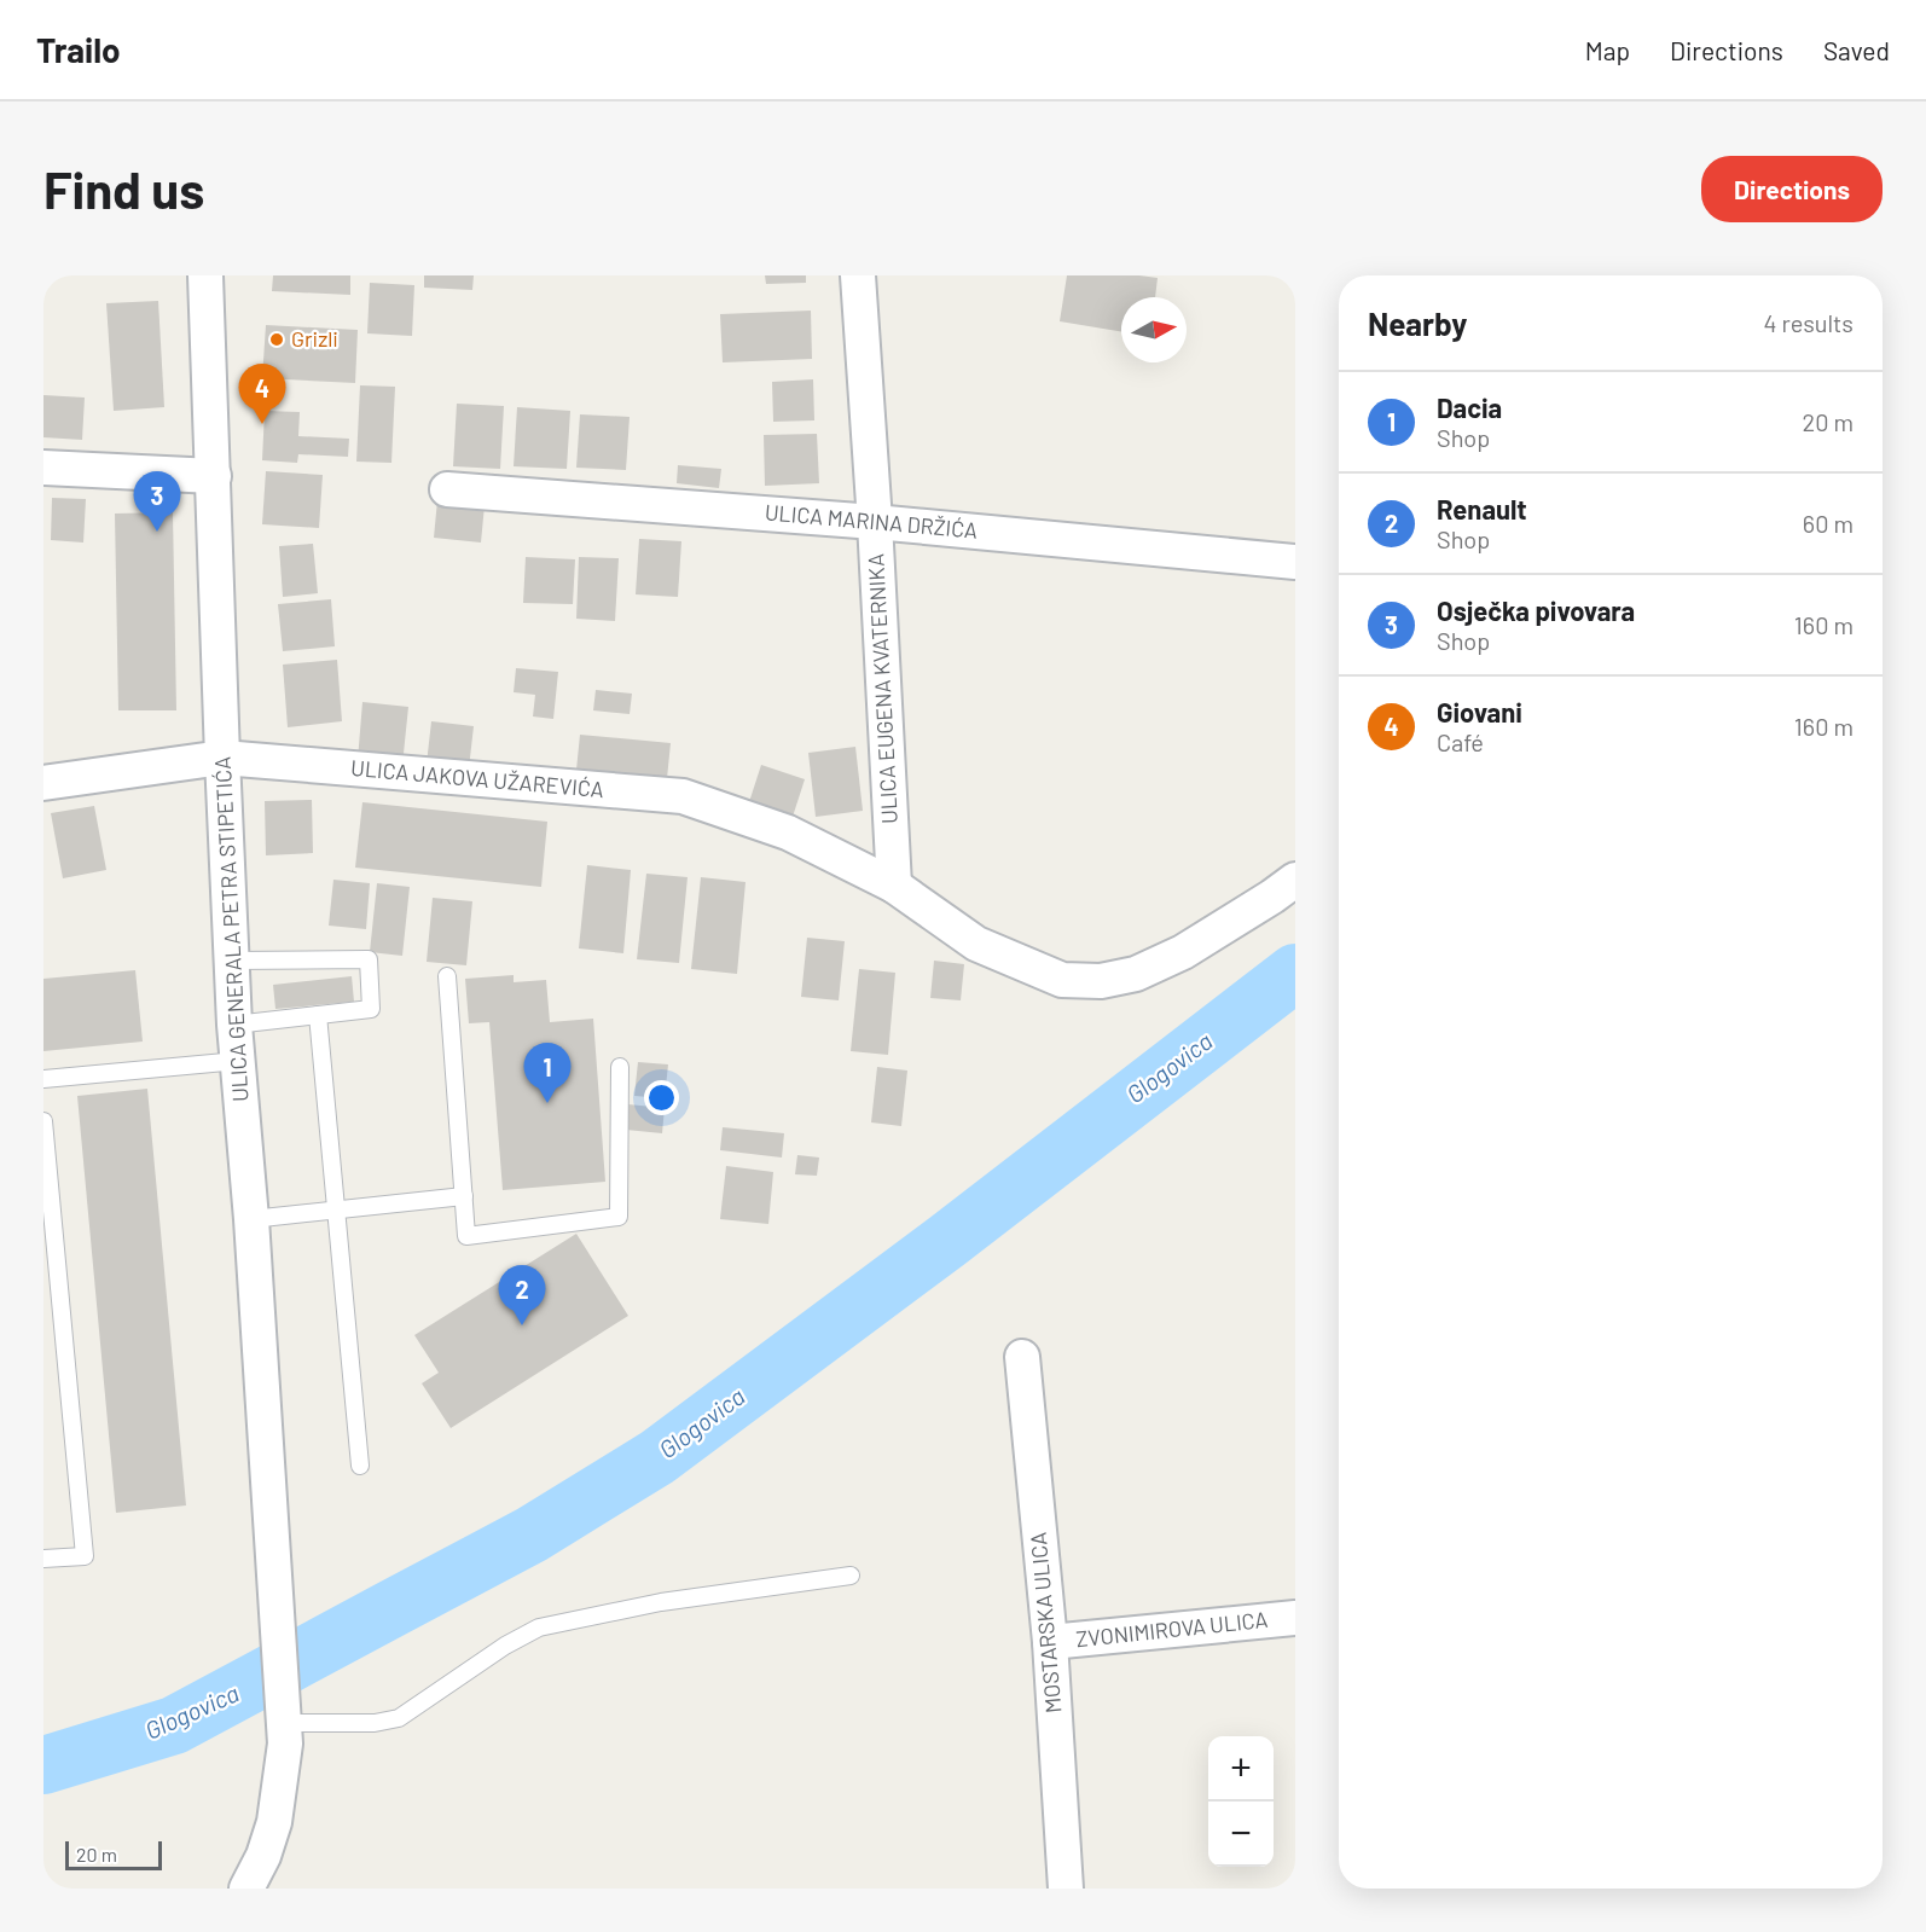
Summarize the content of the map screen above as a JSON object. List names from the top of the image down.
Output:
{
  "streets": {
    "street": [
      "ULICA MARINA DRŽIĆA",
      "ULICA EUGENA KVATERNIKA",
      "ULICA JAKOVA UŽAREVIĆA",
      "ULICA GENERALA PETRA STIPETIĆA",
      "MOSTARSKA ULICA",
      "ZVONIMIROVA ULICA"
    ]
  },
  "crossings": [
    ["ULICA MARINA DRŽIĆA", "ULICA EUGENA KVATERNIKA"],
    ["ULICA EUGENA KVATERNIKA", "ULICA JAKOVA UŽAREVIĆA"],
    ["ULICA JAKOVA UŽAREVIĆA", "ULICA GENERALA PETRA STIPETIĆA"],
    ["MOSTARSKA ULICA", "ZVONIMIROVA ULICA"]
  ],
  "water": ["Glogovica"],
  "places": ["Grizli"],
  "scale_bar": "20 m",
  "north": "right",
  "page": {
    "header": "Trailo",
    "nav": ["Map", "Directions", "Saved"],
    "buttons": "Directions",
    "title": "Find us",
    "heading": ["Nearby", "4 results"],
    "pins": [
      "4",
      "3",
      "1",
      "2"
    ],
    "list": [
      {
        "mark": "1",
        "name": "Dacia",
        "note": "Shop",
        "value": "20 m"
      },
      {
        "mark": "2",
        "name": "Renault",
        "note": "Shop",
        "value": "60 m"
      },
      {
        "mark": "3",
        "name": "Osječka pivovara",
        "note": "Shop",
        "value": "160 m"
      },
      {
        "mark": "4",
        "name": "Giovani",
        "note": "Café",
        "value": "160 m"
      }
    ],
    "map_buttons": ["+", "−"],
    "scale": "20 m"
  }
}
